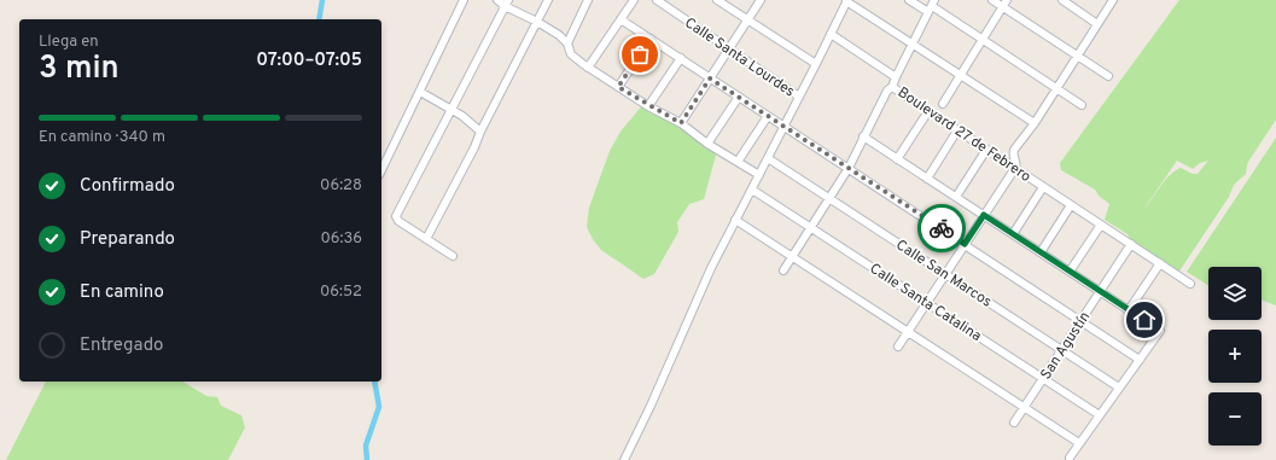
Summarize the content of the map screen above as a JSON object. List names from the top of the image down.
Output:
{
  "streets": {
    "street": [
      "Calle Santa Lourdes",
      "Boulevard 27 de Febrero",
      "Calle San Marcos",
      "Calle Santa Catalina",
      "San Agustín"
    ]
  },
  "crossings": [
    ["Boulevard 27 de Febrero", "San Agustín"],
    ["Calle San Marcos", "San Agustín"],
    ["Calle Santa Catalina", "San Agustín"]
  ],
  "page": {
    "heading": ["3 min", "Llega en", "07:00–07:05"],
    "bar": "En camino · 340 m",
    "list": [
      ["Confirmado", "06:28"],
      ["Preparando", "06:36"],
      ["En camino", "06:52"],
      "Entregado"
    ],
    "map_buttons": ["+", "−"]
  }
}
